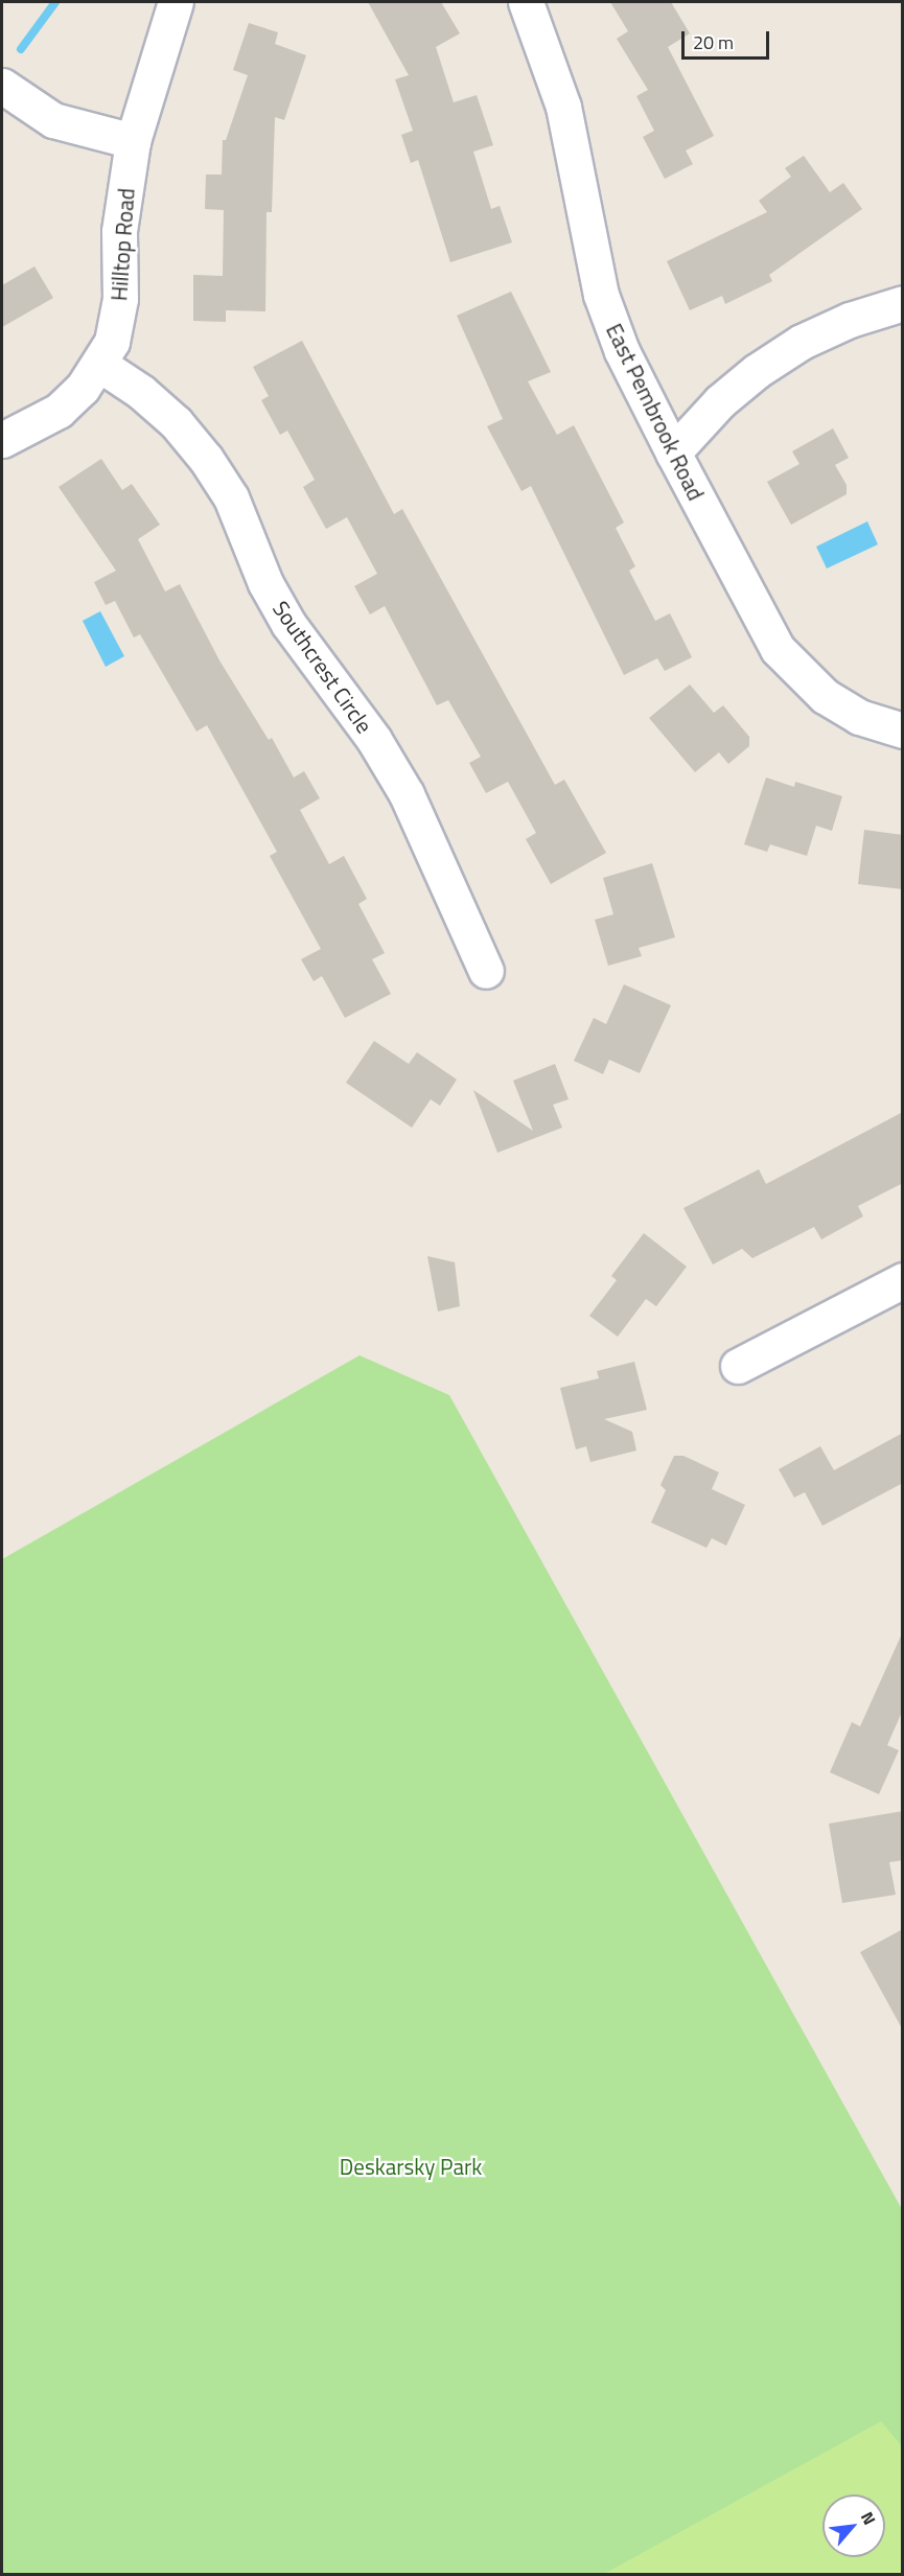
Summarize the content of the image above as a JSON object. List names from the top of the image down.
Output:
{
  "streets": {
    "street": ["Hilltop Road", "East Pembrook Road", "Southcrest Circle"]
  },
  "crossings": [
    ["Hilltop Road", "Southcrest Circle"]
  ],
  "parks": ["Deskarsky Park"],
  "scale_bar": "20 m",
  "north": "top right"
}
